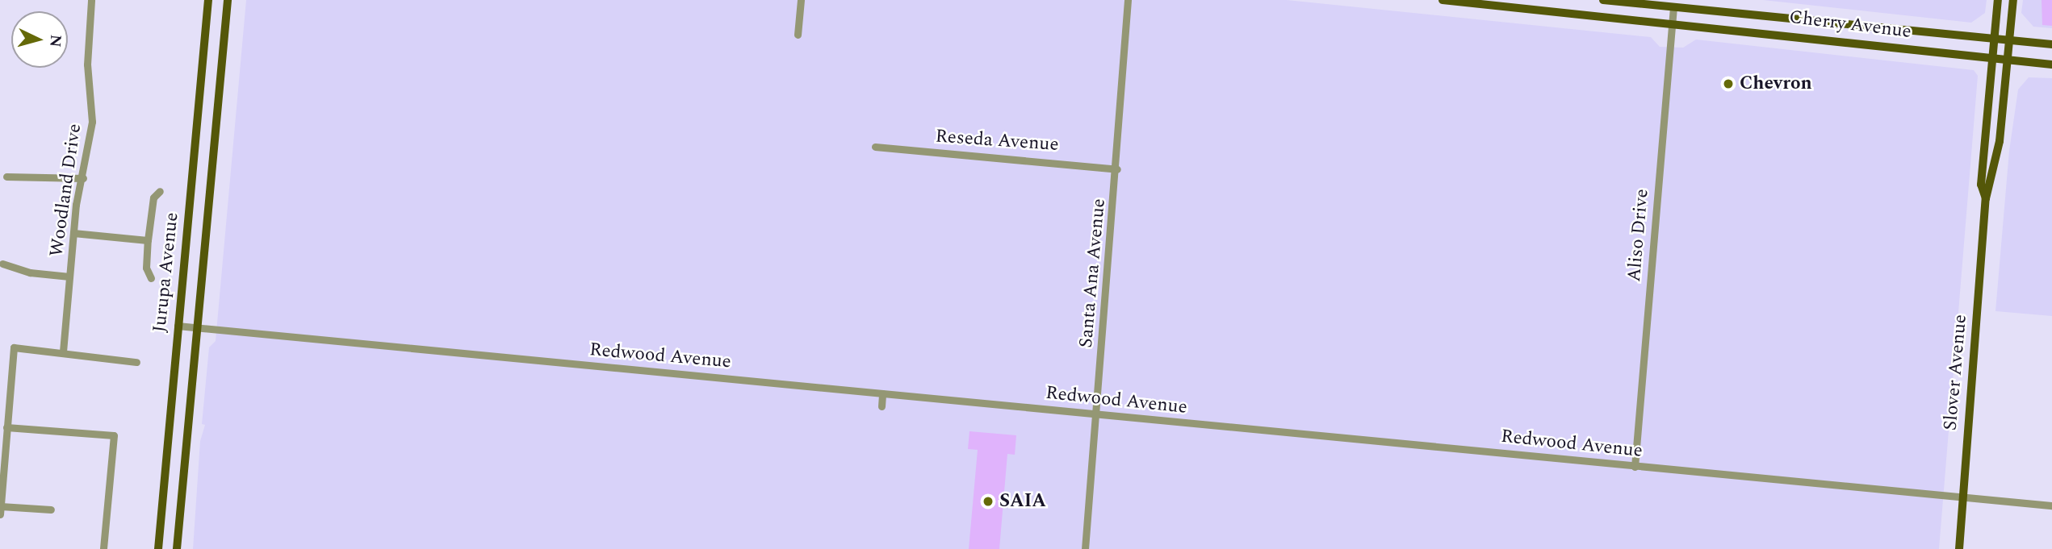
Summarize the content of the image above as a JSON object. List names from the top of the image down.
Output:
{
  "streets": {
    "main road": ["Cherry Avenue", "Jurupa Avenue", "Slover Avenue"],
    "street": [
      "Reseda Avenue",
      "Woodland Drive",
      "Aliso Drive",
      "Santa Ana Avenue",
      "Redwood Avenue"
    ]
  },
  "crossings": [
    ["Cherry Avenue", "Aliso Drive"],
    ["Cherry Avenue", "Slover Avenue"],
    ["Reseda Avenue", "Santa Ana Avenue"],
    ["Aliso Drive", "Redwood Avenue"],
    ["Jurupa Avenue", "Redwood Avenue"],
    ["Santa Ana Avenue", "Redwood Avenue"],
    ["Redwood Avenue", "Slover Avenue"]
  ],
  "places": ["Chevron", "SAIA"],
  "north": "right"
}
